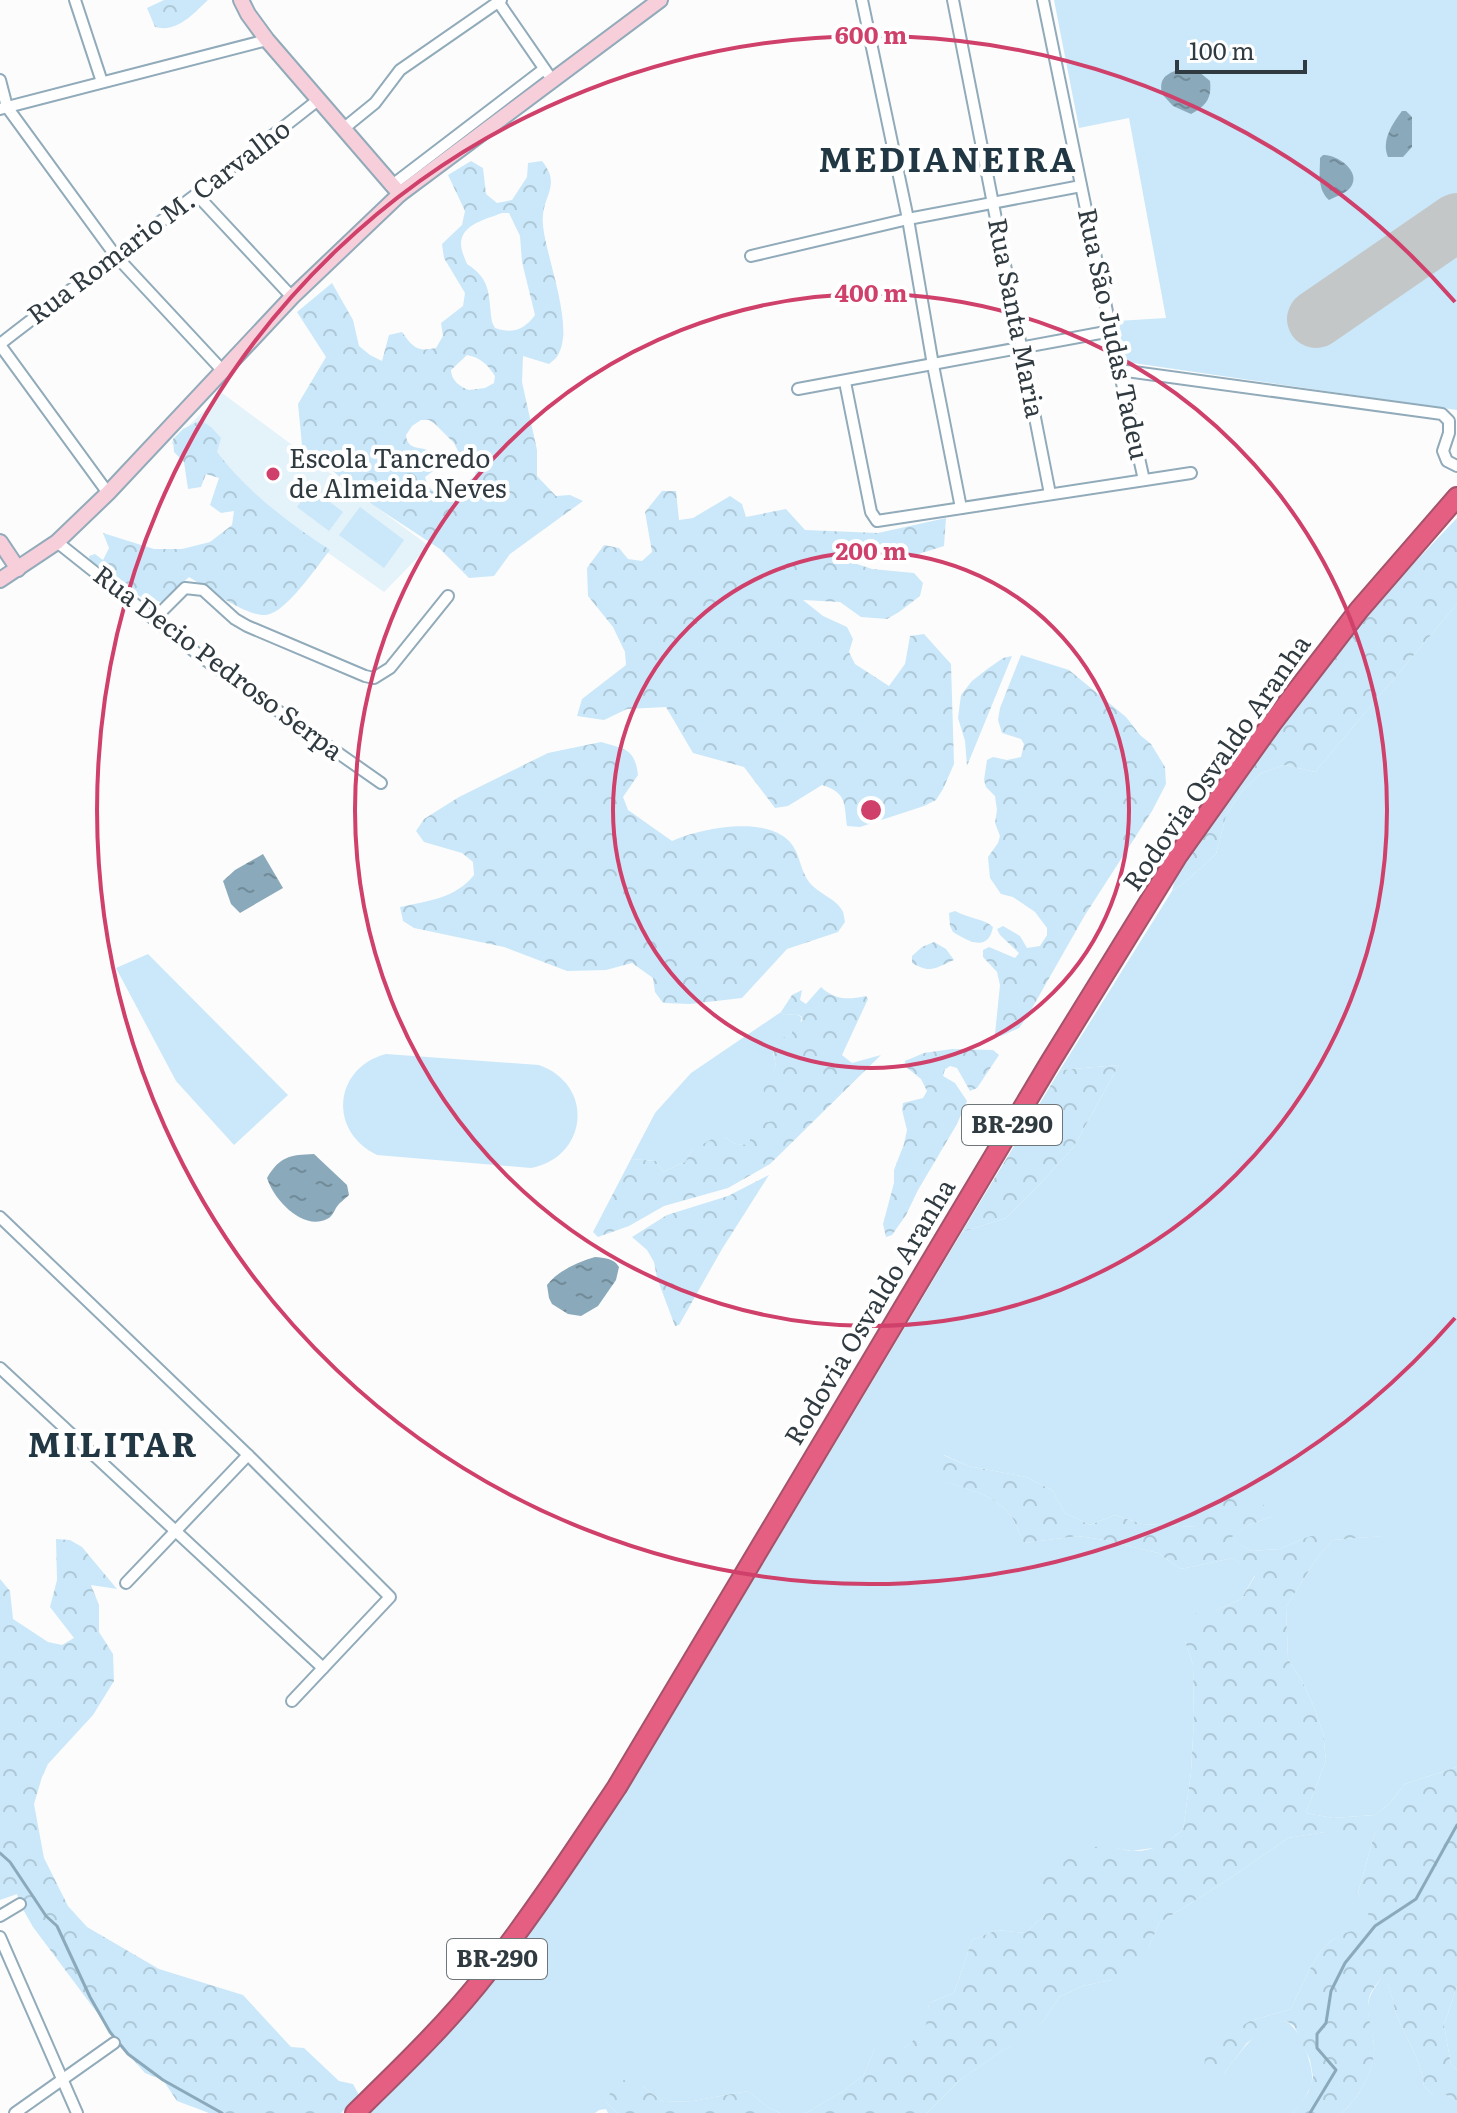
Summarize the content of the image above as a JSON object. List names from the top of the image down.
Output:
{
  "streets": {
    "highway": ["Rodovia Osvaldo Aranha", "BR-290"],
    "street": [
      "Rua Romario M. Carvalho",
      "Rua Santa Maria",
      "Rua São Judas Tadeu",
      "Rua Decio Pedroso Serpa"
    ]
  },
  "districts": ["MEDIANEIRA", "MILITAR"],
  "places": ["Escola Tancredo de Almeida Neves"],
  "scale_bar": "100 m",
  "rings": ["600 m", "400 m", "200 m"]
}
